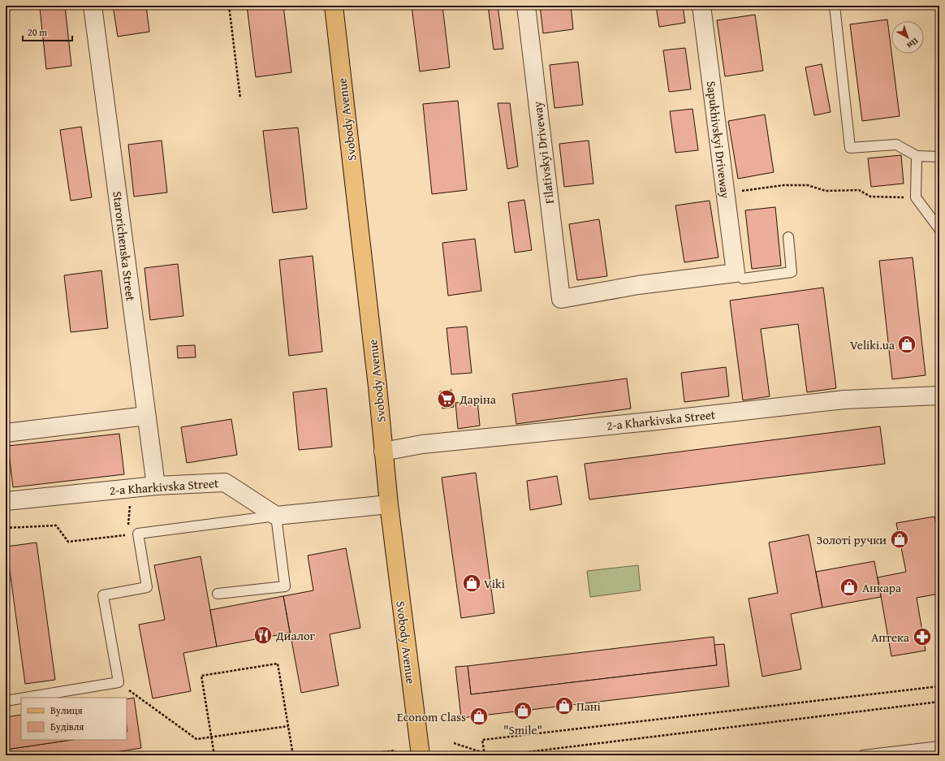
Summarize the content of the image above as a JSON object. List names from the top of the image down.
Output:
{
  "streets": {
    "main road": ["Svobody Avenue"],
    "street": [
      "Sapukhivskyi Driveway",
      "Filativskyi Driveway",
      "Starorichenska Street",
      "2-a Kharkivska Street"
    ]
  },
  "crossings": [
    ["Svobody Avenue", "2-a Kharkivska Street"],
    ["Sapukhivskyi Driveway", "Filativskyi Driveway"],
    ["Starorichenska Street", "2-a Kharkivska Street"]
  ],
  "places": {
    "shop": [
      "Veliki.ua",
      "Золоті ручки",
      "Viki",
      "Анкара",
      "Пані",
      "\"Smile\"",
      "Econom Class"
    ],
    "supermarket": ["Даріна"],
    "restaurant": ["Диалог"],
    "pharmacy": ["Аптека"]
  },
  "legend": ["Вулиця", "Будівля"],
  "scale_bar": "20 m",
  "north": "bottom right"
}
